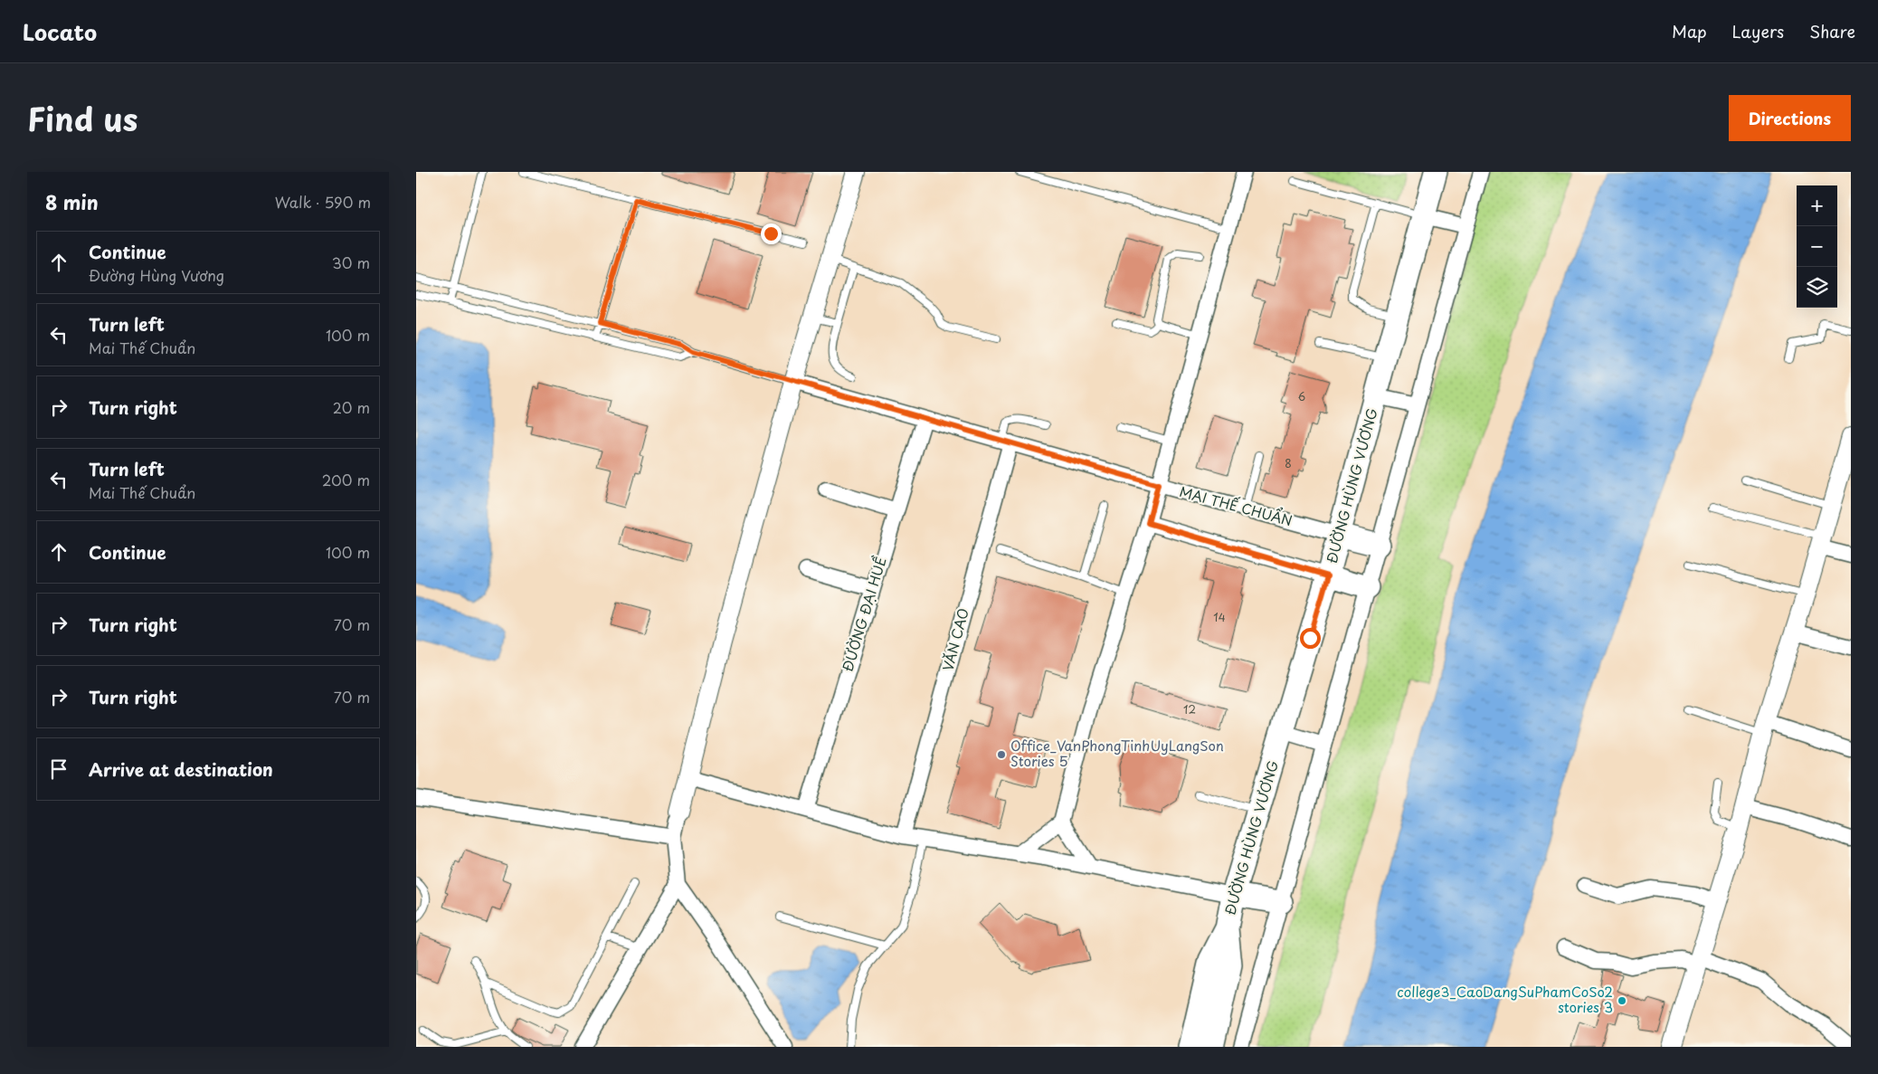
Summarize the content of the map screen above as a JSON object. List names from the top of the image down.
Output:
{
  "streets": {
    "main road": ["ĐƯỜNG HÙNG VƯƠNG"],
    "street": ["MAI THẾ CHUẨN", "ĐƯỜNG ĐẠI HUỀ", "VĂN CAO"]
  },
  "crossings": [
    ["ĐƯỜNG HÙNG VƯƠNG", "MAI THẾ CHUẨN"],
    ["MAI THẾ CHUẨN", "ĐƯỜNG ĐẠI HUỀ"],
    ["MAI THẾ CHUẨN", "VĂN CAO"]
  ],
  "places": ["Office_VanPhongTinhUyLangSon Stories 5", "college3_CaoDangSuPhamCoSo2 stories 3"],
  "house_numbers": [
    "6",
    "8",
    "14",
    "12"
  ],
  "page": {
    "header": "Locato",
    "nav": ["Map", "Layers", "Share"],
    "title": "Find us",
    "buttons": "Directions",
    "heading": ["8 min", "Walk · 590 m"],
    "map_buttons": ["+", "−"],
    "list": [
      ["Continue", "Đường Hùng Vương", "30 m"],
      ["Turn left", "Mai Thế Chuẩn", "100 m"],
      ["Turn right", "20 m"],
      ["Turn left", "Mai Thế Chuẩn", "200 m"],
      ["Continue", "100 m"],
      ["Turn right", "70 m"],
      ["Turn right", "70 m"],
      "Arrive at destination"
    ]
  }
}
